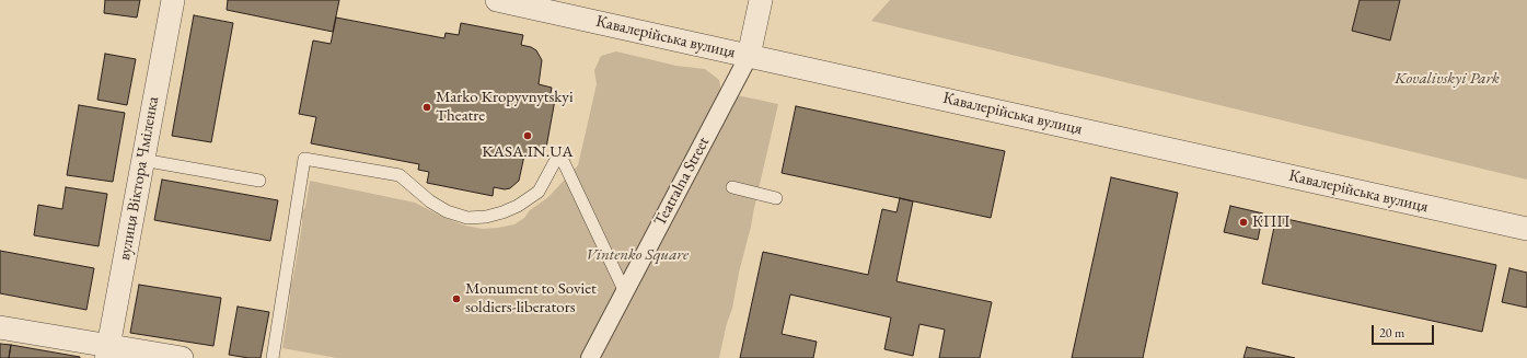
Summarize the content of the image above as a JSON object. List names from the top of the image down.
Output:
{
  "streets": {
    "street": ["Кавалерійська вулиця", "вулиця Віктора Чміленка", "Teatralna Street"]
  },
  "crossings": [
    ["Кавалерійська вулиця", "Teatralna Street"]
  ],
  "parks": ["Kovalivskyi Park", "Vintenko Square"],
  "places": [
    "Marko Kropyvnytskyi Theatre",
    "KASA.IN.UA",
    "КПП",
    "Monument to Soviet soldiers-liberators"
  ],
  "scale_bar": "20 m"
}
